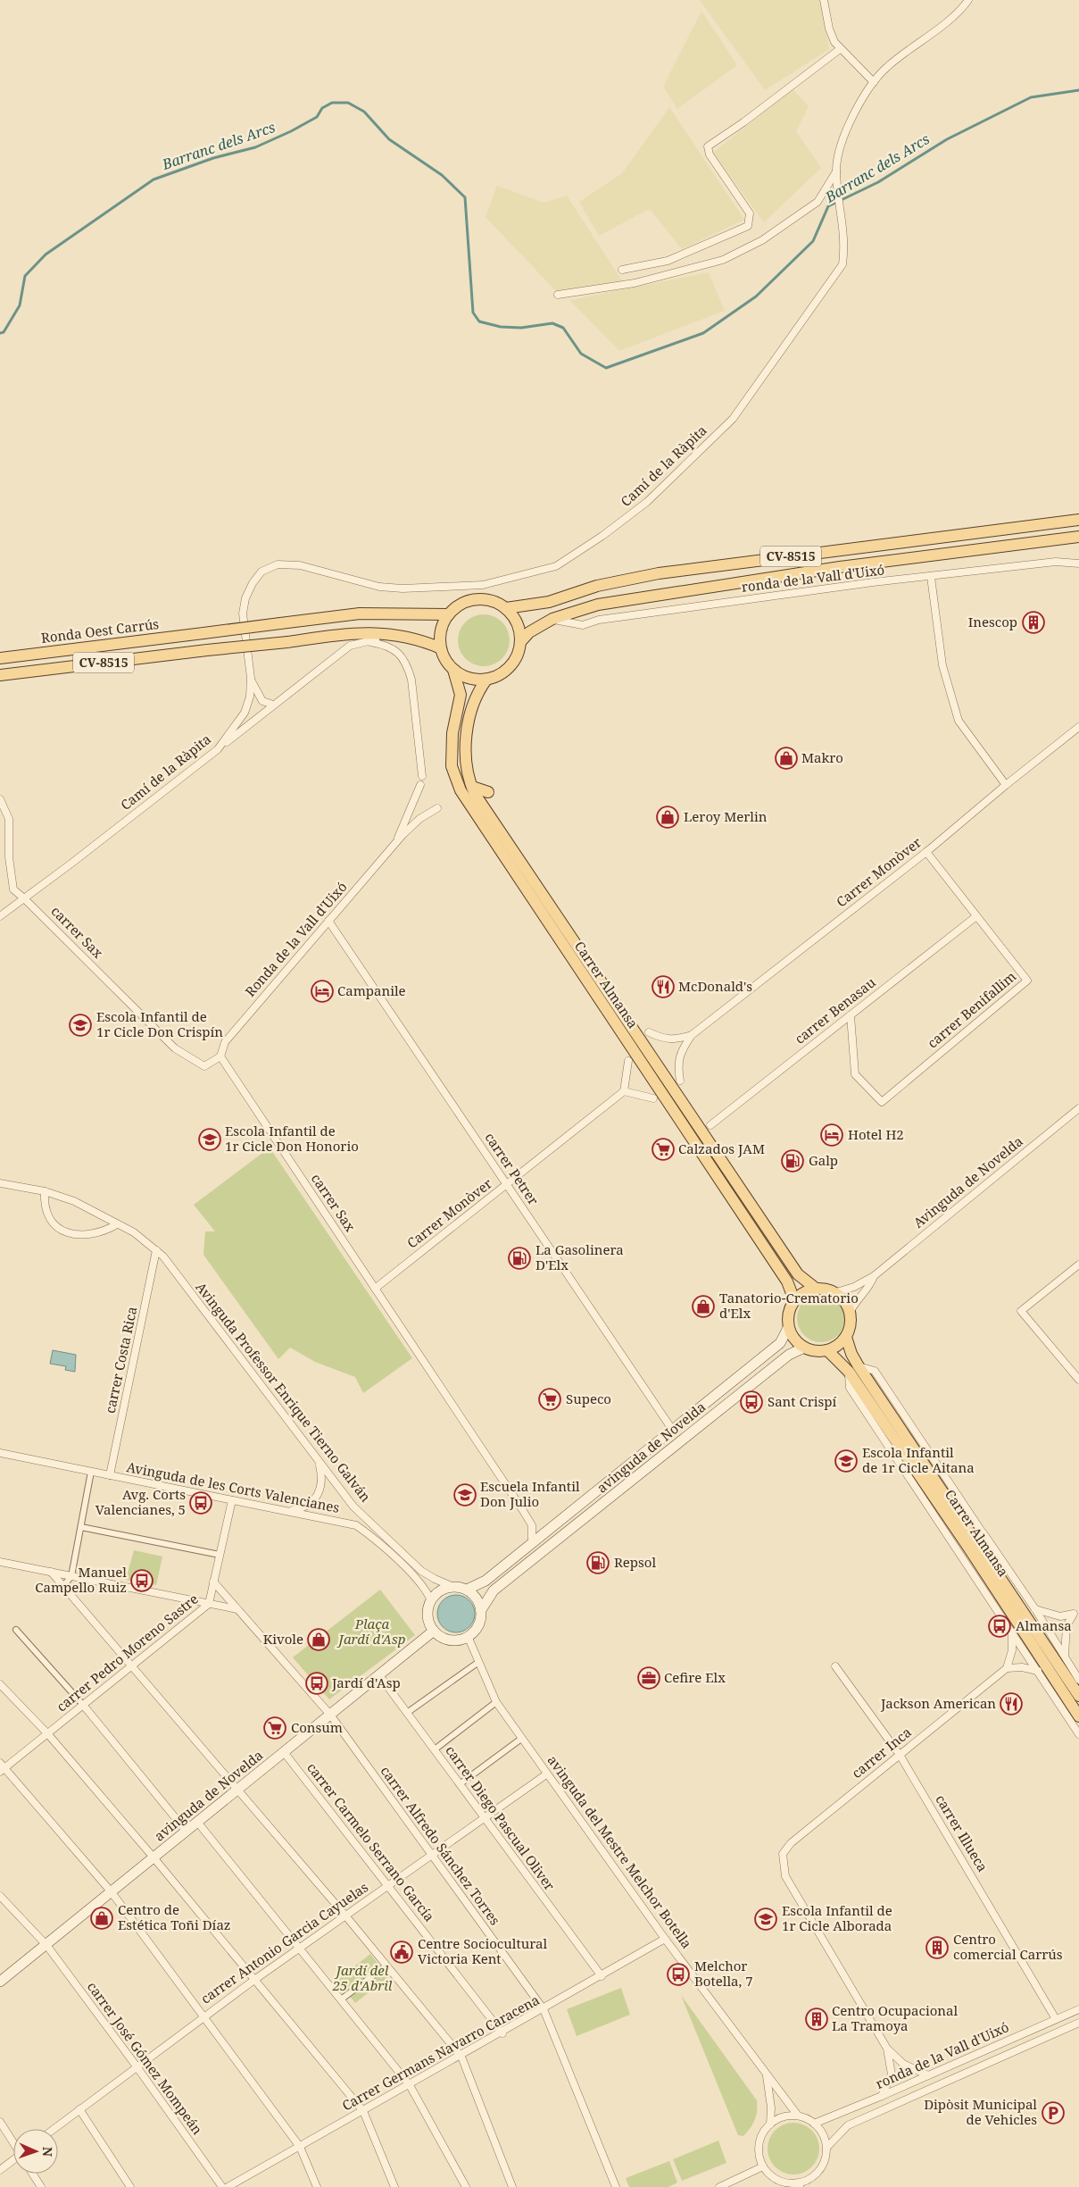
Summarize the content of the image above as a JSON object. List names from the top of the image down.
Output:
{
  "streets": {
    "main road": [
      "CV-8515",
      "Ronda Oest Carrús",
      "Carrer Almansa",
      "avinguda de Novelda"
    ],
    "street": [
      "Camí de la Ràpita",
      "ronda de la Vall d'Uixó",
      "Carrer Monòver",
      "carrer Sax",
      "Ronda de la Vall d'Uixó",
      "carrer Benifallim",
      "carrer Benasau",
      "carrer Petrer",
      "Avinguda de Novelda",
      "carrer Costa Rica",
      "Avinguda Professor Enrique Tierno Galván",
      "Avinguda de les Corts Valencianes",
      "carrer Pedro Moreno Sastre",
      "carrer Inca",
      "carrer Diego Pascual Oliver",
      "carrer Illueca",
      "carrer Carmelo Serrano García",
      "carrer Alfredo Sánchez Torres",
      "avinguda del Mestre Melchor Botella",
      "carrer Antonio Garcia Cayuelas",
      "Carrer Germans Navarro Caracena",
      "carrer José Gómez Mompeán"
    ]
  },
  "crossings": [
    ["Camí de la Ràpita", "carrer Sax"],
    ["CV-8515", "ronda de la Vall d'Uixó"],
    ["CV-8515", "Ronda Oest Carrús"],
    ["CV-8515", "Carrer Almansa"],
    ["ronda de la Vall d'Uixó", "carrer Illueca"],
    ["ronda de la Vall d'Uixó", "avinguda del Mestre Melchor Botella"],
    ["Ronda Oest Carrús", "Carrer Almansa"],
    ["Carrer Monòver", "carrer Sax"],
    ["Carrer Monòver", "carrer Benifallim"],
    ["Carrer Monòver", "carrer Petrer"],
    ["carrer Sax", "Ronda de la Vall d'Uixó"],
    ["carrer Sax", "avinguda de Novelda"],
    ["Ronda de la Vall d'Uixó", "carrer Petrer"],
    ["Carrer Almansa", "Avinguda de Novelda"],
    ["Carrer Almansa", "avinguda de Novelda"],
    ["carrer Benifallim", "carrer Benasau"],
    ["carrer Petrer", "avinguda de Novelda"],
    ["Avinguda de Novelda", "avinguda de Novelda"],
    ["carrer Costa Rica", "Avinguda Professor Enrique Tierno Galván"],
    ["carrer Costa Rica", "Avinguda de les Corts Valencianes"],
    ["Avinguda Professor Enrique Tierno Galván", "avinguda de Novelda"],
    ["Avinguda Professor Enrique Tierno Galván", "Avinguda de les Corts Valencianes"],
    ["Avinguda Professor Enrique Tierno Galván", "avinguda del Mestre Melchor Botella"],
    ["avinguda de Novelda", "Avinguda de les Corts Valencianes"],
    ["avinguda de Novelda", "carrer Diego Pascual Oliver"],
    ["avinguda de Novelda", "carrer Carmelo Serrano García"],
    ["avinguda de Novelda", "carrer Alfredo Sánchez Torres"],
    ["avinguda de Novelda", "avinguda del Mestre Melchor Botella"],
    ["avinguda de Novelda", "carrer José Gómez Mompeán"],
    ["Avinguda de les Corts Valencianes", "carrer Pedro Moreno Sastre"],
    ["Avinguda de les Corts Valencianes", "avinguda del Mestre Melchor Botella"],
    ["carrer Pedro Moreno Sastre", "carrer Alfredo Sánchez Torres"],
    ["carrer Inca", "carrer Illueca"],
    ["carrer Diego Pascual Oliver", "carrer Antonio Garcia Cayuelas"],
    ["carrer Diego Pascual Oliver", "Carrer Germans Navarro Caracena"],
    ["carrer Carmelo Serrano García", "carrer Antonio Garcia Cayuelas"],
    ["carrer Carmelo Serrano García", "Carrer Germans Navarro Caracena"],
    ["carrer Alfredo Sánchez Torres", "carrer Antonio Garcia Cayuelas"],
    ["carrer Alfredo Sánchez Torres", "Carrer Germans Navarro Caracena"],
    ["avinguda del Mestre Melchor Botella", "carrer Antonio Garcia Cayuelas"],
    ["avinguda del Mestre Melchor Botella", "Carrer Germans Navarro Caracena"],
    ["carrer Antonio Garcia Cayuelas", "carrer José Gómez Mompeán"]
  ],
  "water": ["Barranc dels Arcs"],
  "parks": ["Plaça Jardí d'Asp", "Jardí del 25 d'Abril"],
  "places": {
    "building": ["Inescop", "Centro comercial Carrús", "Centro Ocupacional La Tramoya"],
    "shop": [
      "Makro",
      "Leroy Merlin",
      "Tanatorio-Crematorio d'Elx",
      "Kivole",
      "Centro de Estética Toñi Díaz"
    ],
    "restaurant": ["McDonald's", "Jackson American"],
    "hotel": ["Campanile", "Hotel H2"],
    "school or university": [
      "Escola Infantil de 1r Cicle Don Crispín",
      "Escola Infantil de 1r Cicle Don Honorio",
      "Escola Infantil de 1r Cicle Aitana",
      "Escuela Infantil Don Julio",
      "Escola Infantil de 1r Cicle Alborada"
    ],
    "supermarket": ["Calzados JAM", "Supeco", "Consum"],
    "fuel station": ["Galp", "La Gasolinera D'Elx", "Repsol"],
    "bus stop": [
      "Sant Crispí",
      "Avg. Corts Valencianes, 5",
      "Manuel Campello Ruiz",
      "Almansa",
      "Jardí d'Asp",
      "Melchor Botella, 7"
    ],
    "office": ["Cefire Elx"],
    "public building": ["Centre Sociocultural Victoria Kent"],
    "parking": ["Dipòsit Municipal de Vehicles"]
  },
  "north": "right"
}
